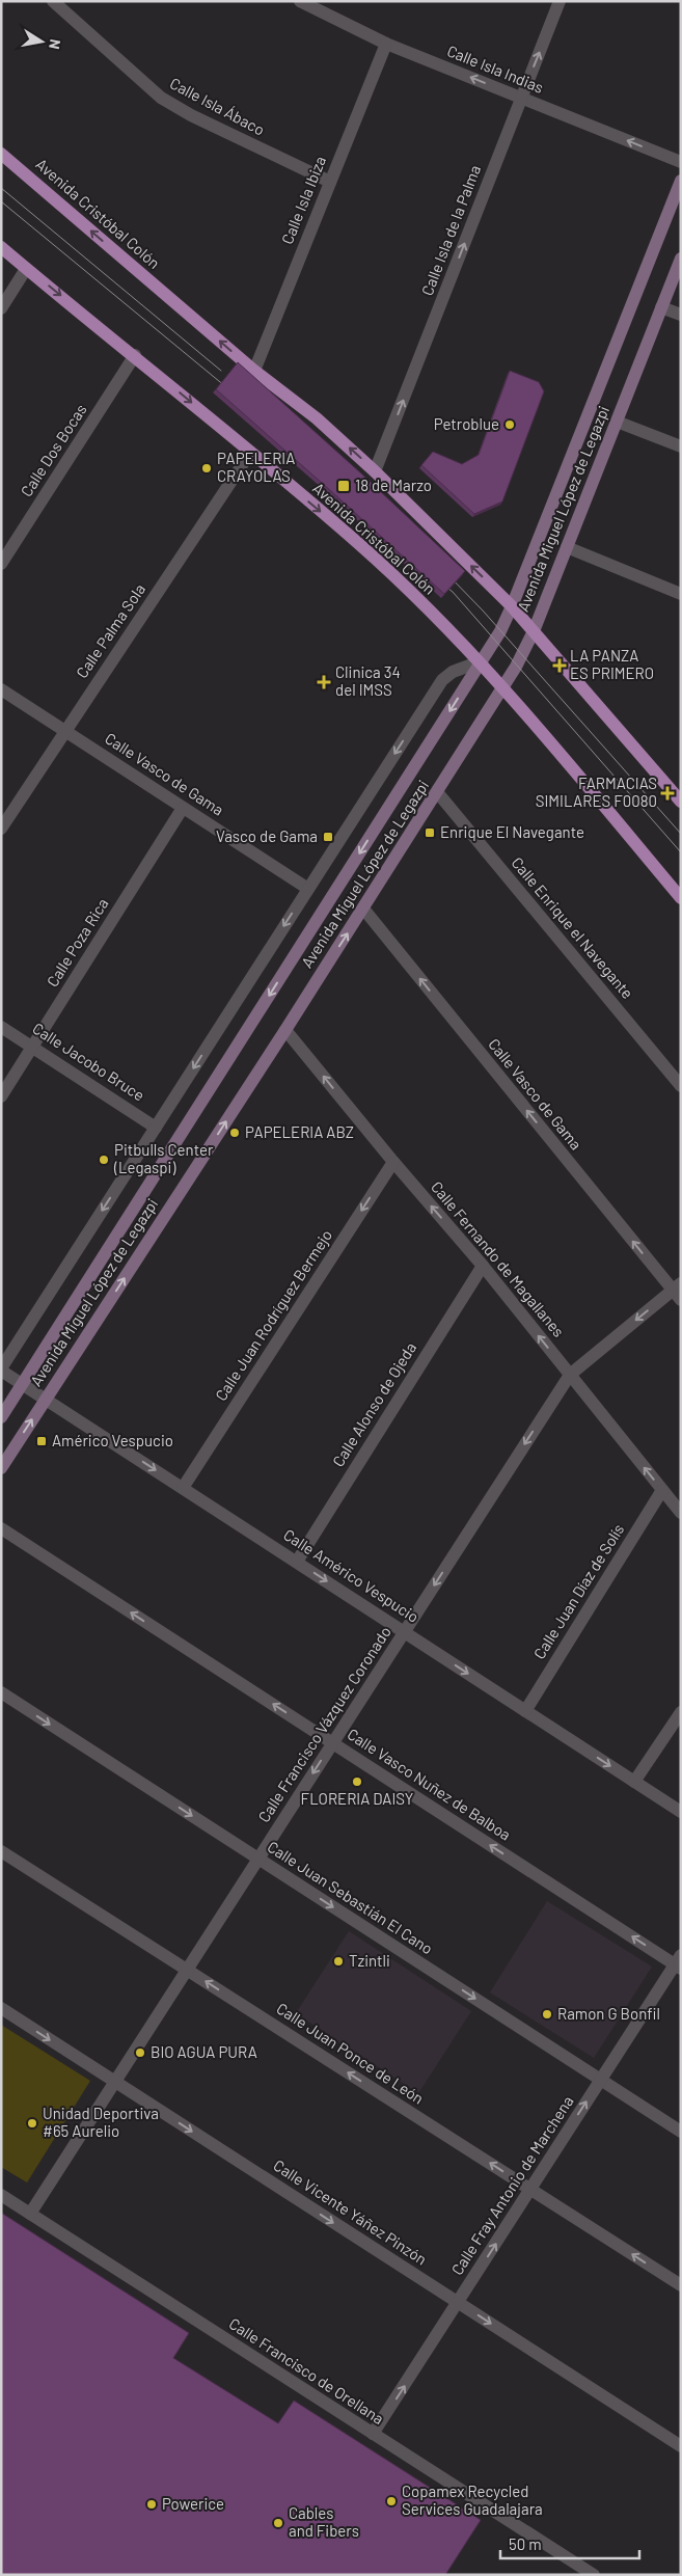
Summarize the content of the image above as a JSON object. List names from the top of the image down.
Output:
{
  "streets": {
    "main road": ["Avenida Cristóbal Colón", "Avenida Miguel López de Legazpi"],
    "street": [
      "Calle Isla Indias",
      "Calle Isla Ábaco",
      "Calle Isla Ibiza",
      "Calle Isla de la Palma",
      "Calle Dos Bocas",
      "Calle Palma Sola",
      "Calle Vasco de Gama",
      "Calle Enrique el Navegante",
      "Calle Poza Rica",
      "Calle Jacobo Bruce",
      "Calle Fernando de Magallanes",
      "Calle Juan Rodríguez Bermejo",
      "Calle Alonso de Ojeda",
      "Calle Américo Vespucio",
      "Calle Juan Díaz de Solís",
      "Calle Francisco Vázquez Coronado",
      "Calle Vasco Nuñez de Balboa",
      "Calle Juan Sebastián El Cano",
      "Calle Juan Ponce de León",
      "Calle Fray Antonio de Marchena",
      "Calle Vicente Yáñez Pinzón",
      "Calle Francisco de Orellana"
    ]
  },
  "crossings": [
    ["Calle Isla Indias", "Calle Isla Ibiza"],
    ["Calle Isla Indias", "Calle Isla de la Palma"],
    ["Calle Isla Ábaco", "Calle Isla Ibiza"],
    ["Calle Isla Ibiza", "Avenida Cristóbal Colón"],
    ["Avenida Cristóbal Colón", "Calle Isla de la Palma"],
    ["Avenida Cristóbal Colón", "Calle Dos Bocas"],
    ["Avenida Cristóbal Colón", "Avenida Miguel López de Legazpi"],
    ["Avenida Cristóbal Colón", "Calle Palma Sola"],
    ["Avenida Miguel López de Legazpi", "Calle Vasco de Gama"],
    ["Avenida Miguel López de Legazpi", "Calle Enrique el Navegante"],
    ["Avenida Miguel López de Legazpi", "Calle Fernando de Magallanes"],
    ["Avenida Miguel López de Legazpi", "Calle Américo Vespucio"],
    ["Calle Palma Sola", "Calle Vasco de Gama"],
    ["Calle Vasco de Gama", "Calle Poza Rica"],
    ["Calle Vasco de Gama", "Calle Francisco Vázquez Coronado"],
    ["Calle Poza Rica", "Calle Jacobo Bruce"],
    ["Calle Fernando de Magallanes", "Calle Juan Rodríguez Bermejo"],
    ["Calle Fernando de Magallanes", "Calle Alonso de Ojeda"],
    ["Calle Fernando de Magallanes", "Calle Juan Díaz de Solís"],
    ["Calle Fernando de Magallanes", "Calle Francisco Vázquez Coronado"],
    ["Calle Juan Rodríguez Bermejo", "Calle Américo Vespucio"],
    ["Calle Alonso de Ojeda", "Calle Américo Vespucio"],
    ["Calle Américo Vespucio", "Calle Juan Díaz de Solís"],
    ["Calle Américo Vespucio", "Calle Francisco Vázquez Coronado"],
    ["Calle Francisco Vázquez Coronado", "Calle Vasco Nuñez de Balboa"],
    ["Calle Francisco Vázquez Coronado", "Calle Juan Sebastián El Cano"],
    ["Calle Francisco Vázquez Coronado", "Calle Juan Ponce de León"],
    ["Calle Francisco Vázquez Coronado", "Calle Vicente Yáñez Pinzón"],
    ["Calle Francisco Vázquez Coronado", "Calle Francisco de Orellana"],
    ["Calle Vasco Nuñez de Balboa", "Calle Fray Antonio de Marchena"],
    ["Calle Juan Sebastián El Cano", "Calle Fray Antonio de Marchena"],
    ["Calle Juan Ponce de León", "Calle Fray Antonio de Marchena"],
    ["Calle Fray Antonio de Marchena", "Calle Vicente Yáñez Pinzón"],
    ["Calle Fray Antonio de Marchena", "Calle Francisco de Orellana"]
  ],
  "one_way": [
    "Calle Isla Indias",
    "Calle Isla de la Palma",
    "Calle Vasco de Gama",
    "Calle Fernando de Magallanes",
    "Calle Juan Rodríguez Bermejo",
    "Calle Américo Vespucio",
    "Calle Francisco Vázquez Coronado",
    "Calle Vasco Nuñez de Balboa",
    "Calle Juan Sebastián El Cano",
    "Calle Juan Ponce de León",
    "Calle Fray Antonio de Marchena",
    "Calle Vicente Yáñez Pinzón"
  ],
  "places": {
    "other": [
      "Petroblue",
      "PAPELERIA CRAYOLAS",
      "PAPELERIA ABZ",
      "Pitbulls Center (Legaspi)",
      "FLORERIA DAISY",
      "Tzintli",
      "Ramon G Bonfil",
      "BIO AGUA PURA",
      "Unidad Deportiva #65 Aurelio",
      "Copamex Recycled Services Guadalajara",
      "Powerice",
      "Cables and Fibers"
    ],
    "transit": [
      "18 de Marzo",
      "Enrique El Navegante",
      "Vasco de Gama",
      "Américo Vespucio"
    ],
    "health": ["LA PANZA ES PRIMERO", "Clinica 34 del IMSS", "FARMACIAS SIMILARES F0080"]
  },
  "scale_bar": "50 m",
  "north": "right"
}
